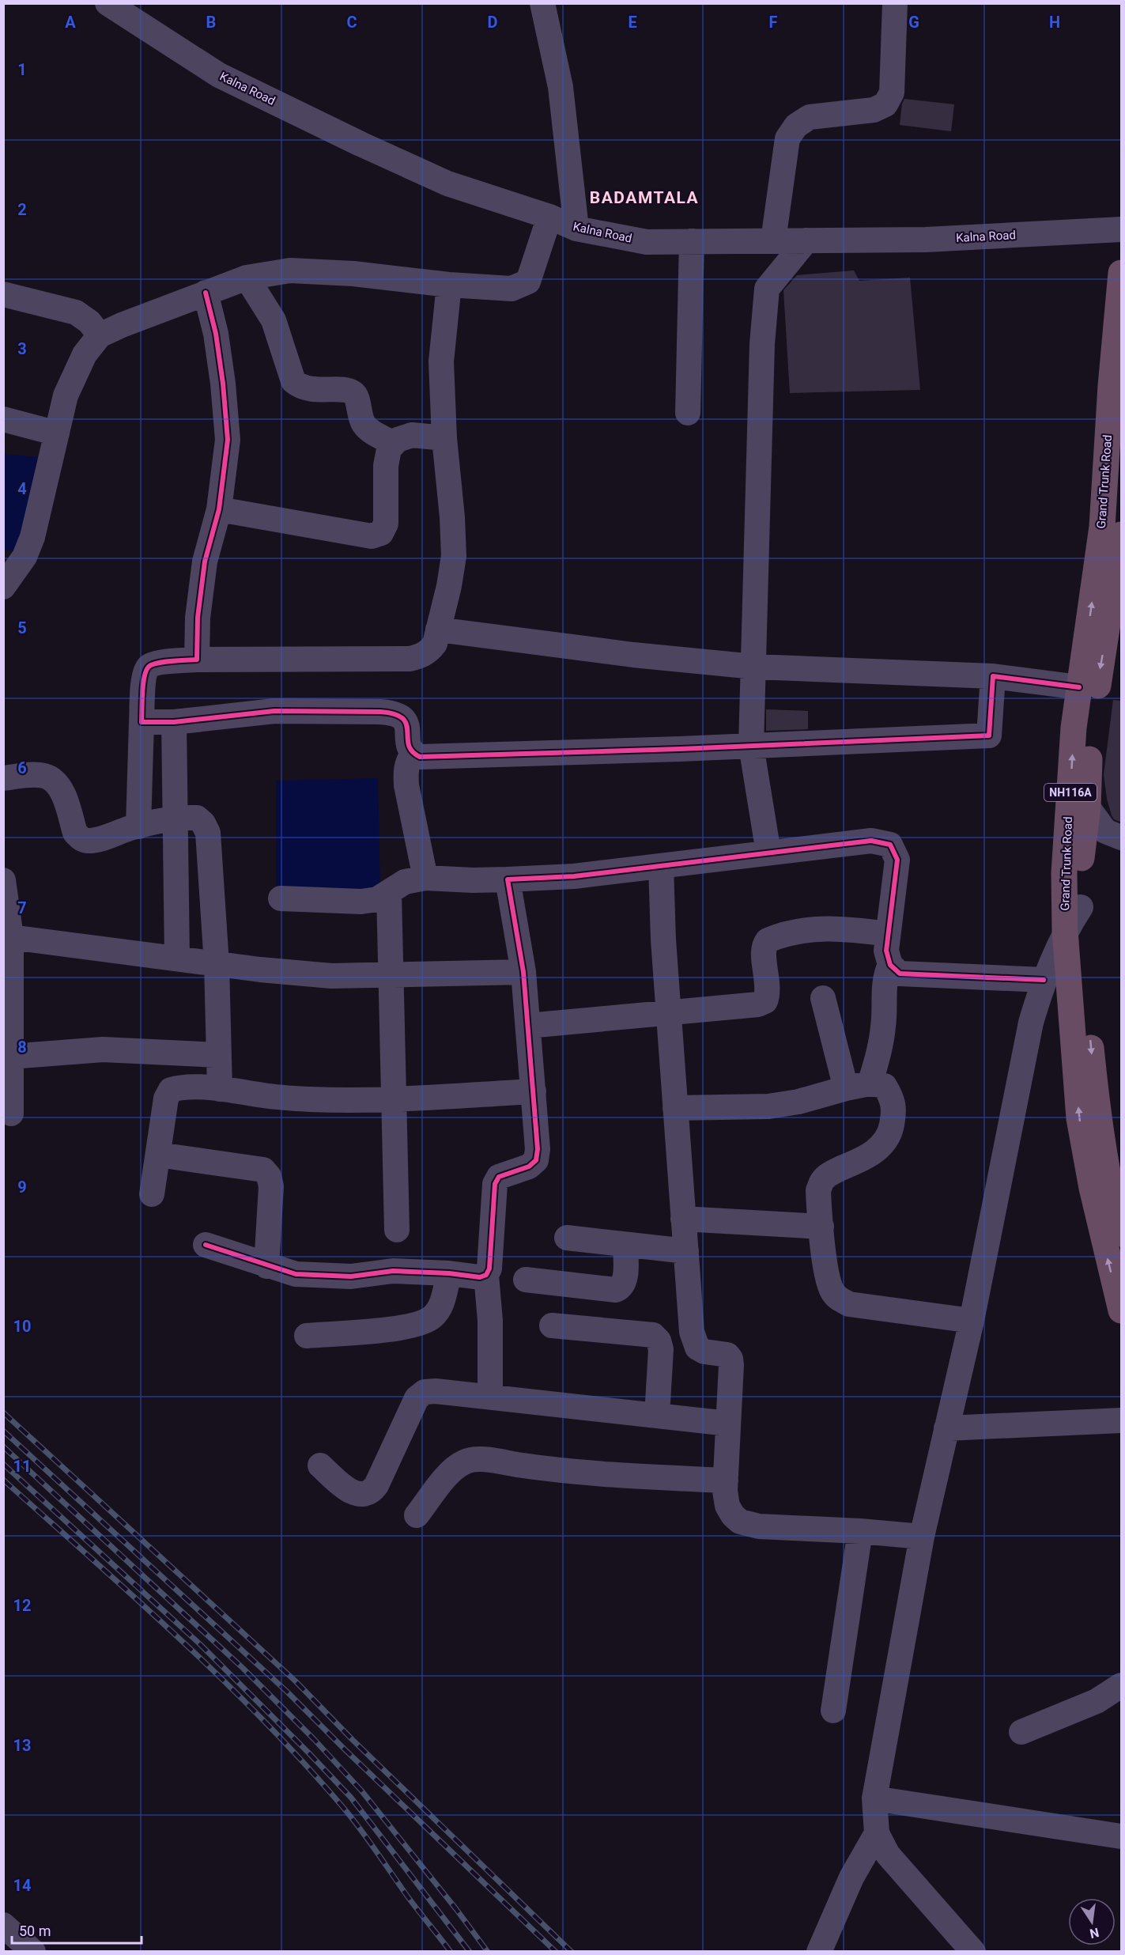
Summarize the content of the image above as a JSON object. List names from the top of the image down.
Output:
{
  "streets": {
    "highway": ["Grand Trunk Road", "NH116A"],
    "street": ["Kalna Road"]
  },
  "districts": ["BADAMTALA"],
  "scale_bar": "50 m",
  "north": "bottom",
  "grid": {
    "columns": [
      "A",
      "B",
      "C",
      "D",
      "E",
      "F",
      "G",
      "H"
    ],
    "rows": [
      "1",
      "2",
      "3",
      "4",
      "5",
      "6",
      "7",
      "8",
      "9",
      "10",
      "11",
      "12",
      "13",
      "14"
    ]
  }
}
